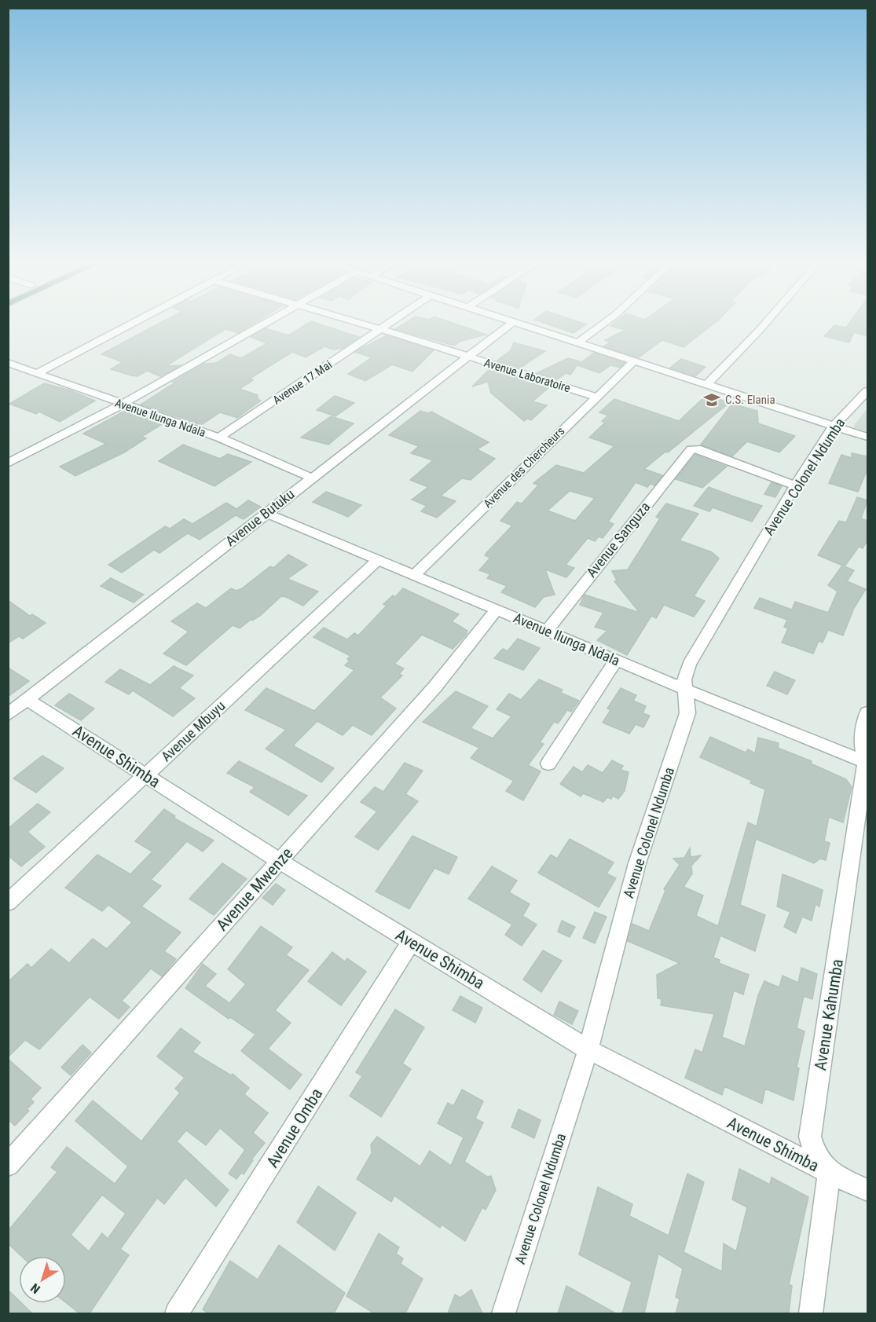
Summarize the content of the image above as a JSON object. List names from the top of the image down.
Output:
{
  "streets": {
    "street": [
      "Avenue Laboratoire",
      "Avenue 17 Mai",
      "Avenue Ilunga Ndala",
      "Avenue des Chercheurs",
      "Avenue Colonel Ndumba",
      "Avenue Butuku",
      "Avenue Sanguza",
      "Avenue Mbuyu",
      "Avenue Shimba",
      "Avenue Mwenze",
      "Avenue Kahumba",
      "Avenue Omba"
    ]
  },
  "crossings": [
    ["Avenue Laboratoire", "Avenue 17 Mai"],
    ["Avenue Laboratoire", "Avenue des Chercheurs"],
    ["Avenue Laboratoire", "Avenue Butuku"],
    ["Avenue 17 Mai", "Avenue Ilunga Ndala"],
    ["Avenue Ilunga Ndala", "Avenue des Chercheurs"],
    ["Avenue Ilunga Ndala", "Avenue Colonel Ndumba"],
    ["Avenue Ilunga Ndala", "Avenue Butuku"],
    ["Avenue Ilunga Ndala", "Avenue Sanguza"],
    ["Avenue Ilunga Ndala", "Avenue Mbuyu"],
    ["Avenue Ilunga Ndala", "Avenue Mwenze"],
    ["Avenue Ilunga Ndala", "Avenue Kahumba"],
    ["Avenue Colonel Ndumba", "Avenue Sanguza"],
    ["Avenue Colonel Ndumba", "Avenue Shimba"],
    ["Avenue Butuku", "Avenue Shimba"],
    ["Avenue Mbuyu", "Avenue Shimba"],
    ["Avenue Shimba", "Avenue Mwenze"],
    ["Avenue Shimba", "Avenue Kahumba"],
    ["Avenue Shimba", "Avenue Omba"]
  ],
  "places": {
    "school or university": ["C.S. Elania"]
  },
  "north": "bottom left"
}
